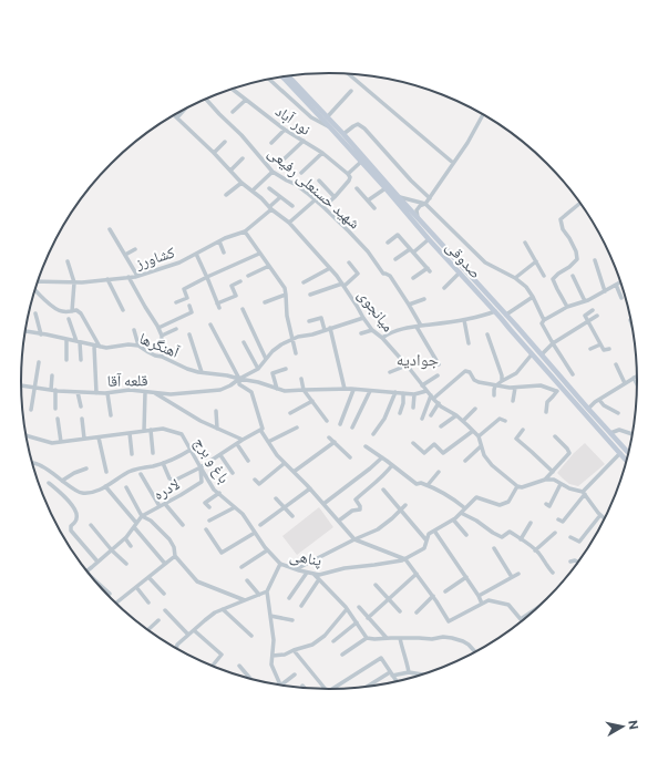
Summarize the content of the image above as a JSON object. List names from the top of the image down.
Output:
{
  "streets": {
    "main road": ["صدوقی"],
    "street": [
      "نور آباد",
      "شهید حسنعلی رفیعی",
      "کشاورز",
      "میانجوی",
      "آهنگرها",
      "قلعه آقا",
      "باغ و برج",
      "لادره",
      "پناهی"
    ]
  },
  "crossings": [
    ["کشاورز", "میانجوی"],
    ["میانجوی", "قلعه آقا"],
    ["آهنگرها", "قلعه آقا"],
    ["باغ و برج", "لادره"],
    ["باغ و برج", "پناهی"]
  ],
  "districts": ["جوادیه"],
  "north": "right"
}
